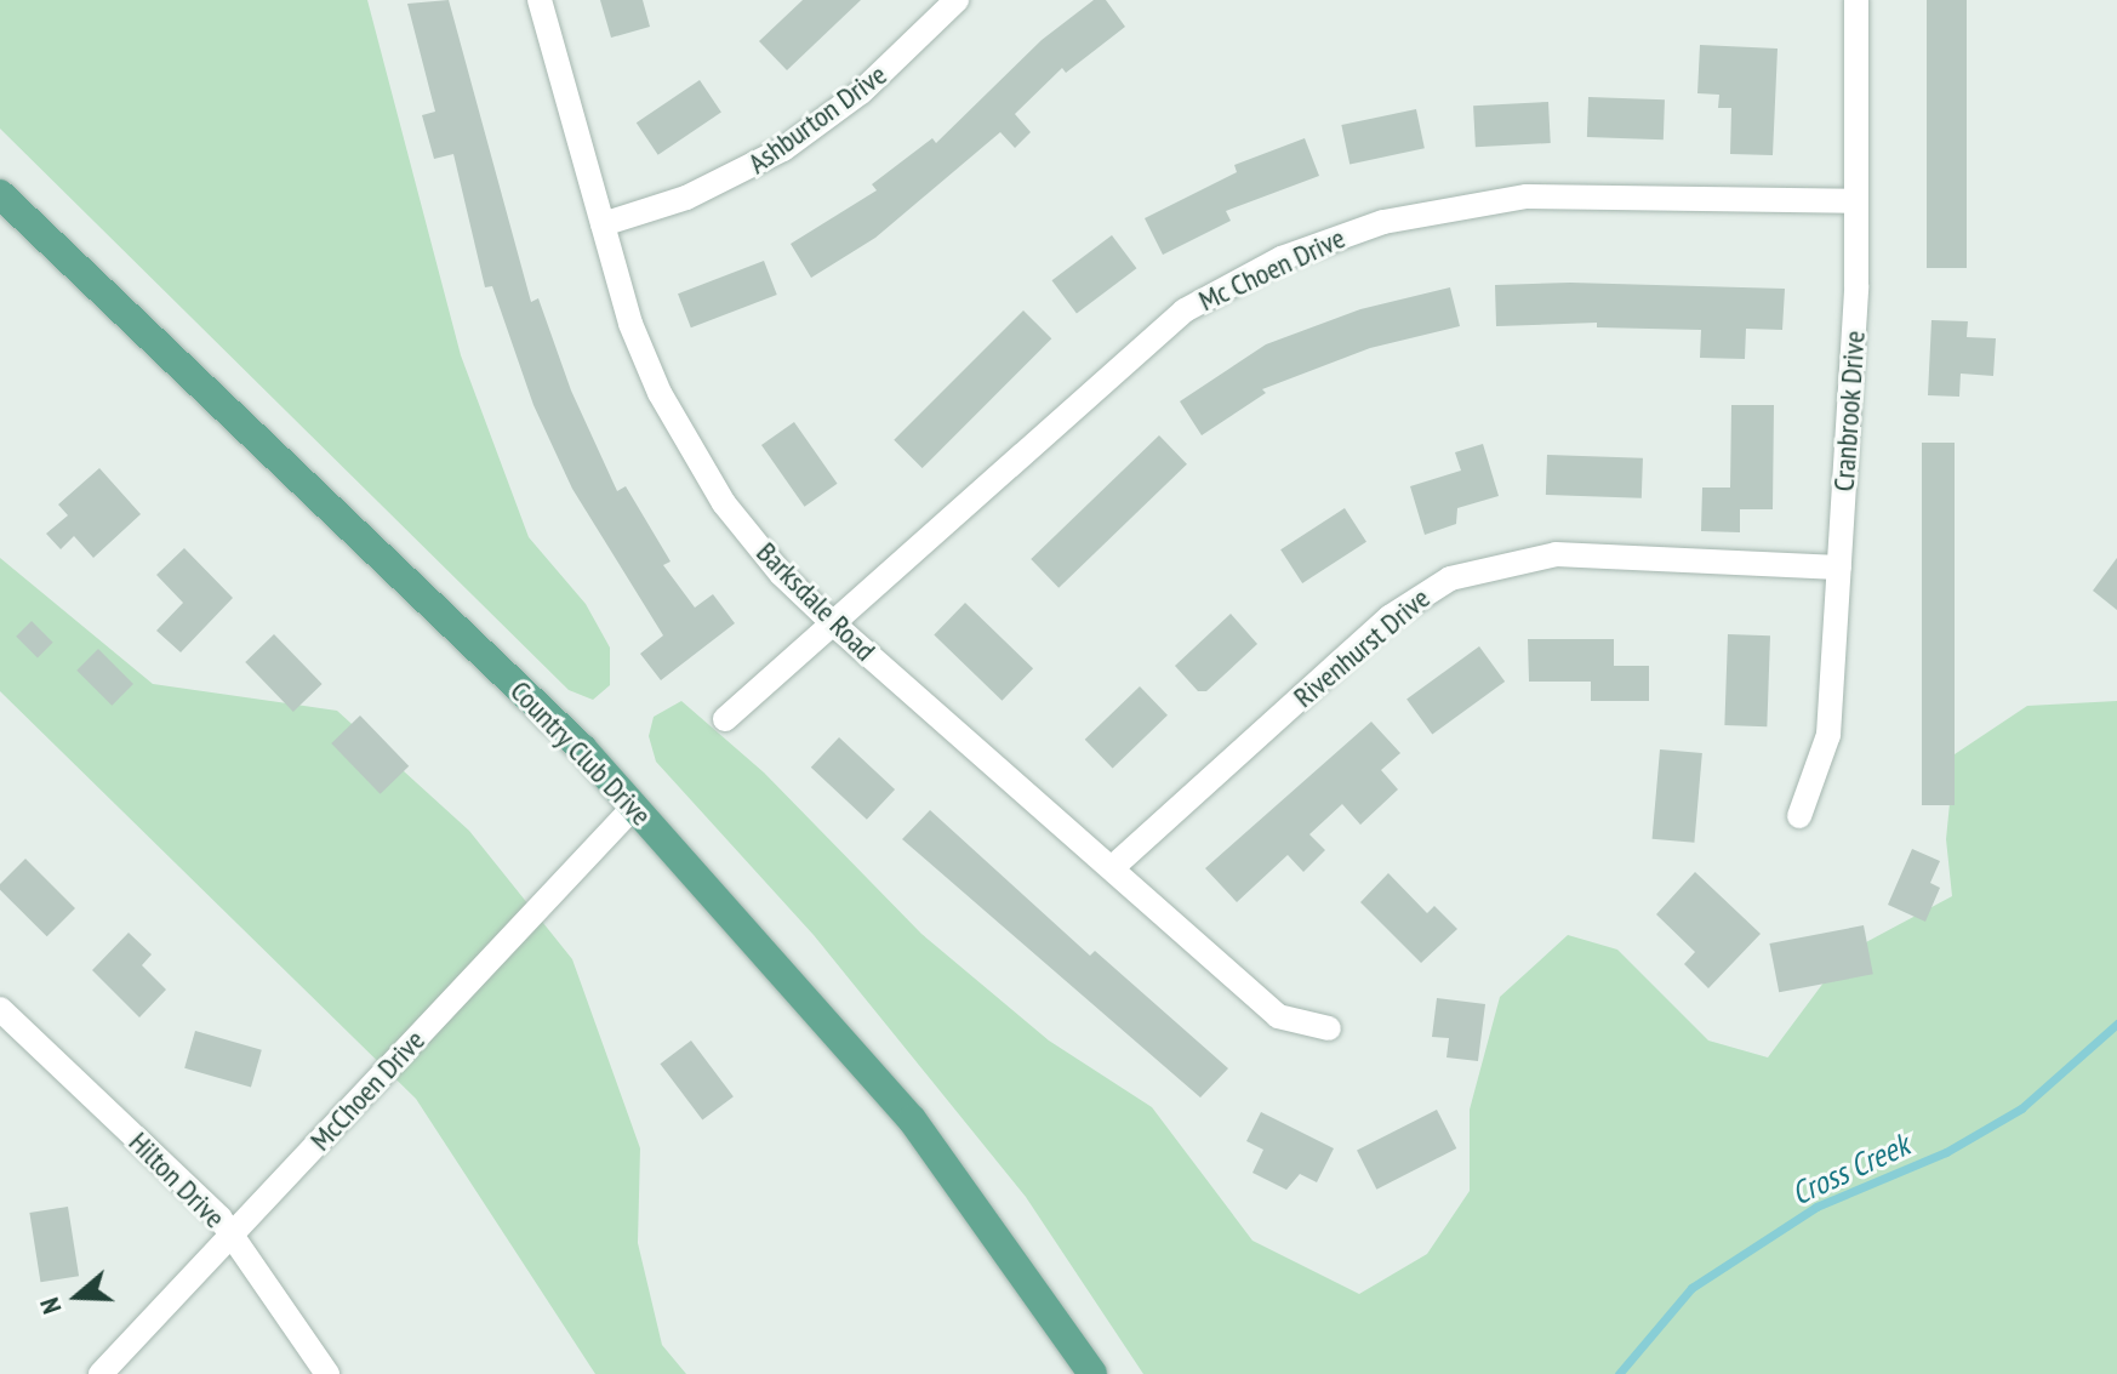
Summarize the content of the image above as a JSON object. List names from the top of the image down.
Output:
{
  "streets": {
    "main road": ["Country Club Drive"],
    "street": [
      "Ashburton Drive",
      "Mc Choen Drive",
      "Cranbrook Drive",
      "Barksdale Road",
      "Rivenhurst Drive",
      "McChoen Drive",
      "Hilton Drive"
    ]
  },
  "crossings": [
    ["Ashburton Drive", "Barksdale Road"],
    ["Mc Choen Drive", "Cranbrook Drive"],
    ["Mc Choen Drive", "Barksdale Road"],
    ["Cranbrook Drive", "Rivenhurst Drive"],
    ["Barksdale Road", "Rivenhurst Drive"],
    ["Country Club Drive", "McChoen Drive"],
    ["McChoen Drive", "Hilton Drive"]
  ],
  "water": ["Cross Creek"],
  "north": "left"
}
